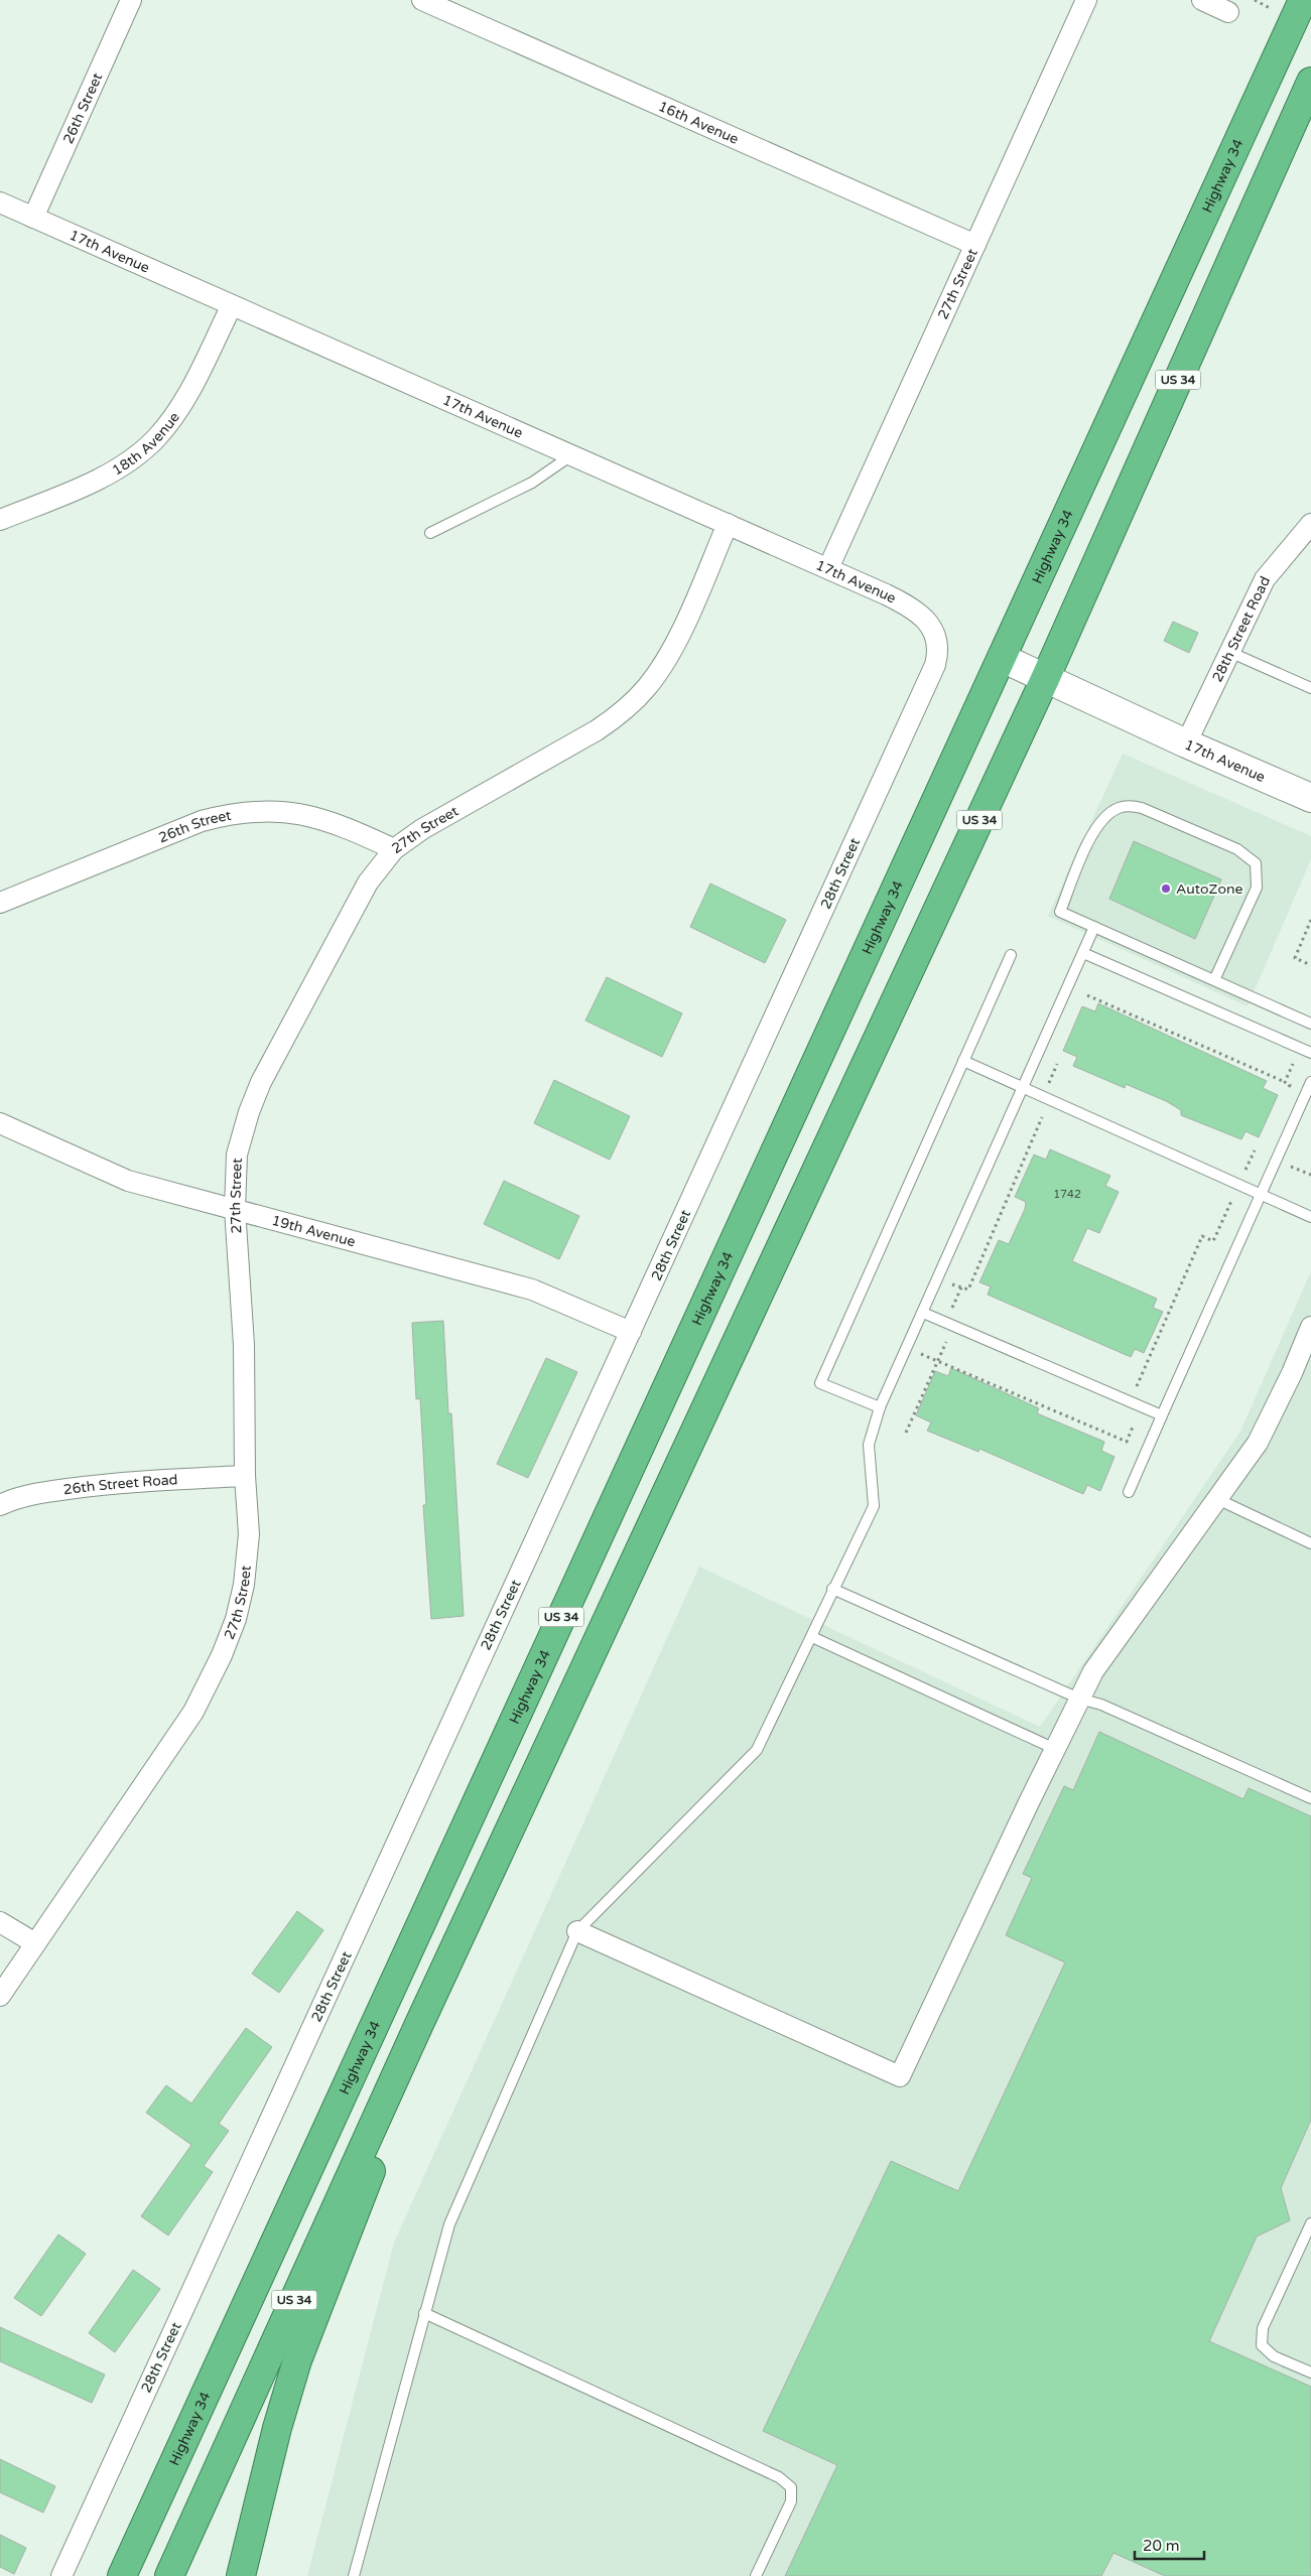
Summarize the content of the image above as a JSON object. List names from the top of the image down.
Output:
{
  "streets": {
    "highway": ["Highway 34", "US 34"],
    "main road": ["17th Avenue"],
    "street": [
      "26th Street",
      "16th Avenue",
      "27th Street",
      "18th Avenue",
      "28th Street Road",
      "28th Street",
      "19th Avenue",
      "26th Street Road"
    ]
  },
  "crossings": [
    ["26th Street", "17th Avenue"],
    ["26th Street", "27th Street"],
    ["16th Avenue", "27th Street"],
    ["Highway 34", "17th Avenue"],
    ["17th Avenue", "27th Street"],
    ["17th Avenue", "US 34"],
    ["17th Avenue", "18th Avenue"],
    ["17th Avenue", "28th Street Road"],
    ["17th Avenue", "28th Street"],
    ["27th Street", "19th Avenue"],
    ["27th Street", "26th Street Road"],
    ["28th Street", "19th Avenue"]
  ],
  "places": ["AutoZone"],
  "house_numbers": ["1742"],
  "scale_bar": "20 m"
}
